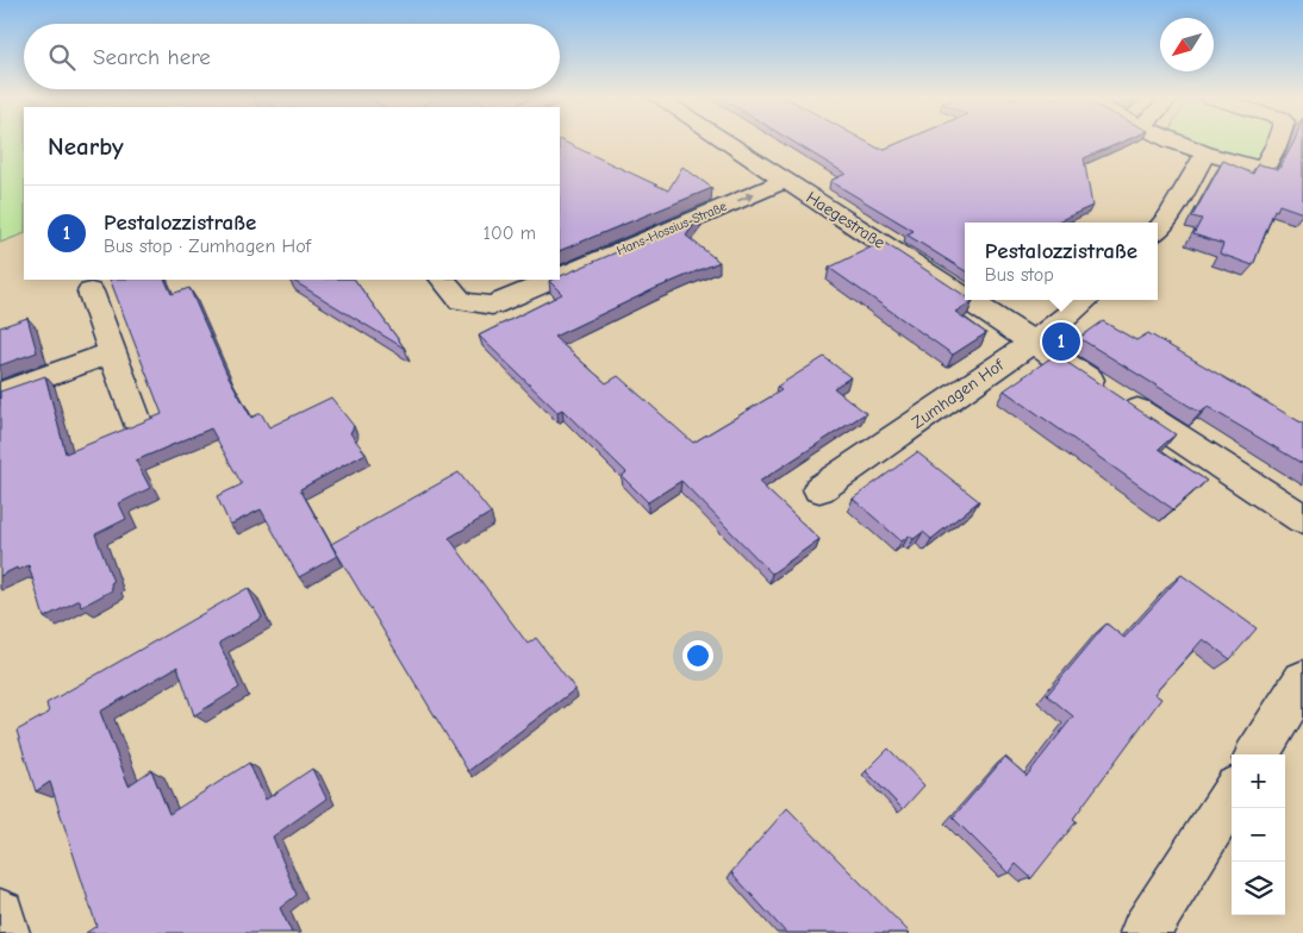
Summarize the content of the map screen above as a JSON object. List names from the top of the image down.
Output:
{
  "streets": {
    "street": ["Haegestraße", "Hans-Hossius-Straße", "Zumhagen Hof"]
  },
  "crossings": [
    ["Haegestraße", "Hans-Hossius-Straße"],
    ["Haegestraße", "Zumhagen Hof"]
  ],
  "one_way": ["Hans-Hossius-Straße"],
  "north": "bottom left",
  "page": {
    "search": "Search here",
    "heading": "Nearby",
    "list": [
      {
        "mark": "1",
        "name": "Pestalozzistraße",
        "note": "Bus stop · Zumhagen Hof",
        "value": "100 m"
      }
    ],
    "popup": ["Pestalozzistraße", "Bus stop"],
    "pins": "1",
    "map_buttons": ["+", "−"]
  }
}
